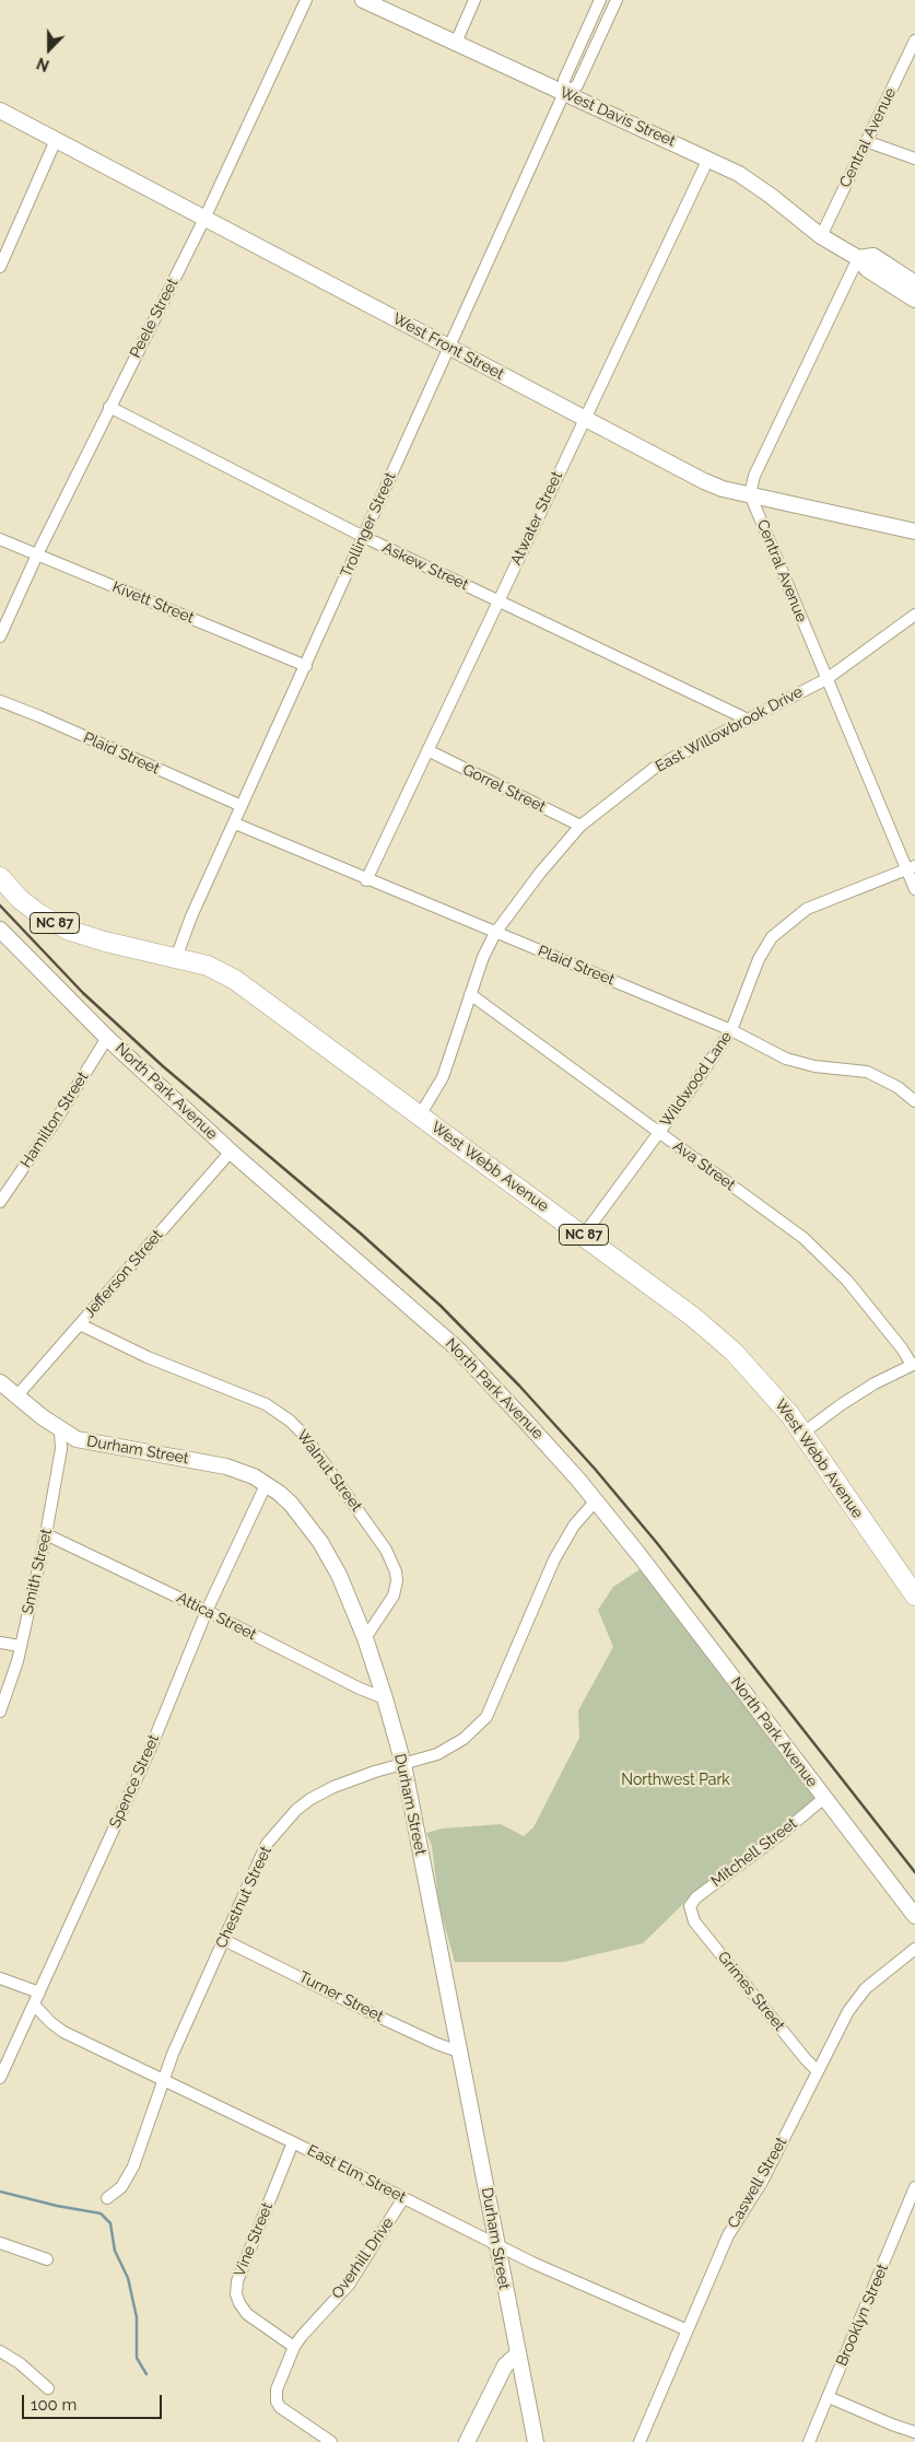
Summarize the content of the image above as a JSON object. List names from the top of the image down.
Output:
{
  "streets": {
    "highway": ["NC 87", "West Webb Avenue"],
    "street": [
      "West Davis Street",
      "Central Avenue",
      "Peele Street",
      "West Front Street",
      "Atwater Street",
      "Trollinger Street",
      "Askew Street",
      "Kivett Street",
      "East Willowbrook Drive",
      "Plaid Street",
      "Gorrel Street",
      "Wildwood Lane",
      "North Park Avenue",
      "Hamilton Street",
      "Ava Street",
      "Jefferson Street",
      "Durham Street",
      "Walnut Street",
      "Smith Street",
      "Attica Street",
      "Spence Street",
      "Mitchell Street",
      "Chestnut Street",
      "Grimes Street",
      "Turner Street",
      "East Elm Street",
      "Caswell Street",
      "Vine Street",
      "Overhill Drive",
      "Brooklyn Street"
    ]
  },
  "crossings": [
    ["West Davis Street", "Central Avenue"],
    ["West Davis Street", "Atwater Street"],
    ["West Davis Street", "Trollinger Street"],
    ["Central Avenue", "West Front Street"],
    ["Central Avenue", "East Willowbrook Drive"],
    ["Central Avenue", "Wildwood Lane"],
    ["Peele Street", "West Front Street"],
    ["Peele Street", "Askew Street"],
    ["Peele Street", "Kivett Street"],
    ["West Front Street", "Atwater Street"],
    ["West Front Street", "Trollinger Street"],
    ["Atwater Street", "Askew Street"],
    ["Atwater Street", "Plaid Street"],
    ["Atwater Street", "Gorrel Street"],
    ["Trollinger Street", "Askew Street"],
    ["Trollinger Street", "Kivett Street"],
    ["Trollinger Street", "Plaid Street"],
    ["Trollinger Street", "West Webb Avenue"],
    ["Askew Street", "East Willowbrook Drive"],
    ["East Willowbrook Drive", "Plaid Street"],
    ["East Willowbrook Drive", "Gorrel Street"],
    ["East Willowbrook Drive", "Ava Street"],
    ["East Willowbrook Drive", "West Webb Avenue"],
    ["Plaid Street", "Wildwood Lane"],
    ["Wildwood Lane", "Ava Street"],
    ["Wildwood Lane", "West Webb Avenue"],
    ["North Park Avenue", "Hamilton Street"],
    ["North Park Avenue", "Jefferson Street"],
    ["North Park Avenue", "Mitchell Street"],
    ["North Park Avenue", "Chestnut Street"],
    ["Jefferson Street", "Durham Street"],
    ["Jefferson Street", "Walnut Street"],
    ["Durham Street", "Walnut Street"],
    ["Durham Street", "Smith Street"],
    ["Durham Street", "Attica Street"],
    ["Durham Street", "Spence Street"],
    ["Durham Street", "Chestnut Street"],
    ["Durham Street", "Turner Street"],
    ["Durham Street", "East Elm Street"],
    ["Smith Street", "Attica Street"],
    ["Attica Street", "Spence Street"],
    ["Spence Street", "East Elm Street"],
    ["Mitchell Street", "Grimes Street"],
    ["Chestnut Street", "Turner Street"],
    ["Chestnut Street", "East Elm Street"],
    ["Grimes Street", "Caswell Street"],
    ["East Elm Street", "Caswell Street"],
    ["East Elm Street", "Vine Street"],
    ["East Elm Street", "Overhill Drive"],
    ["Vine Street", "Overhill Drive"]
  ],
  "parks": ["Northwest Park"],
  "scale_bar": "100 m",
  "north": "bottom"
}
